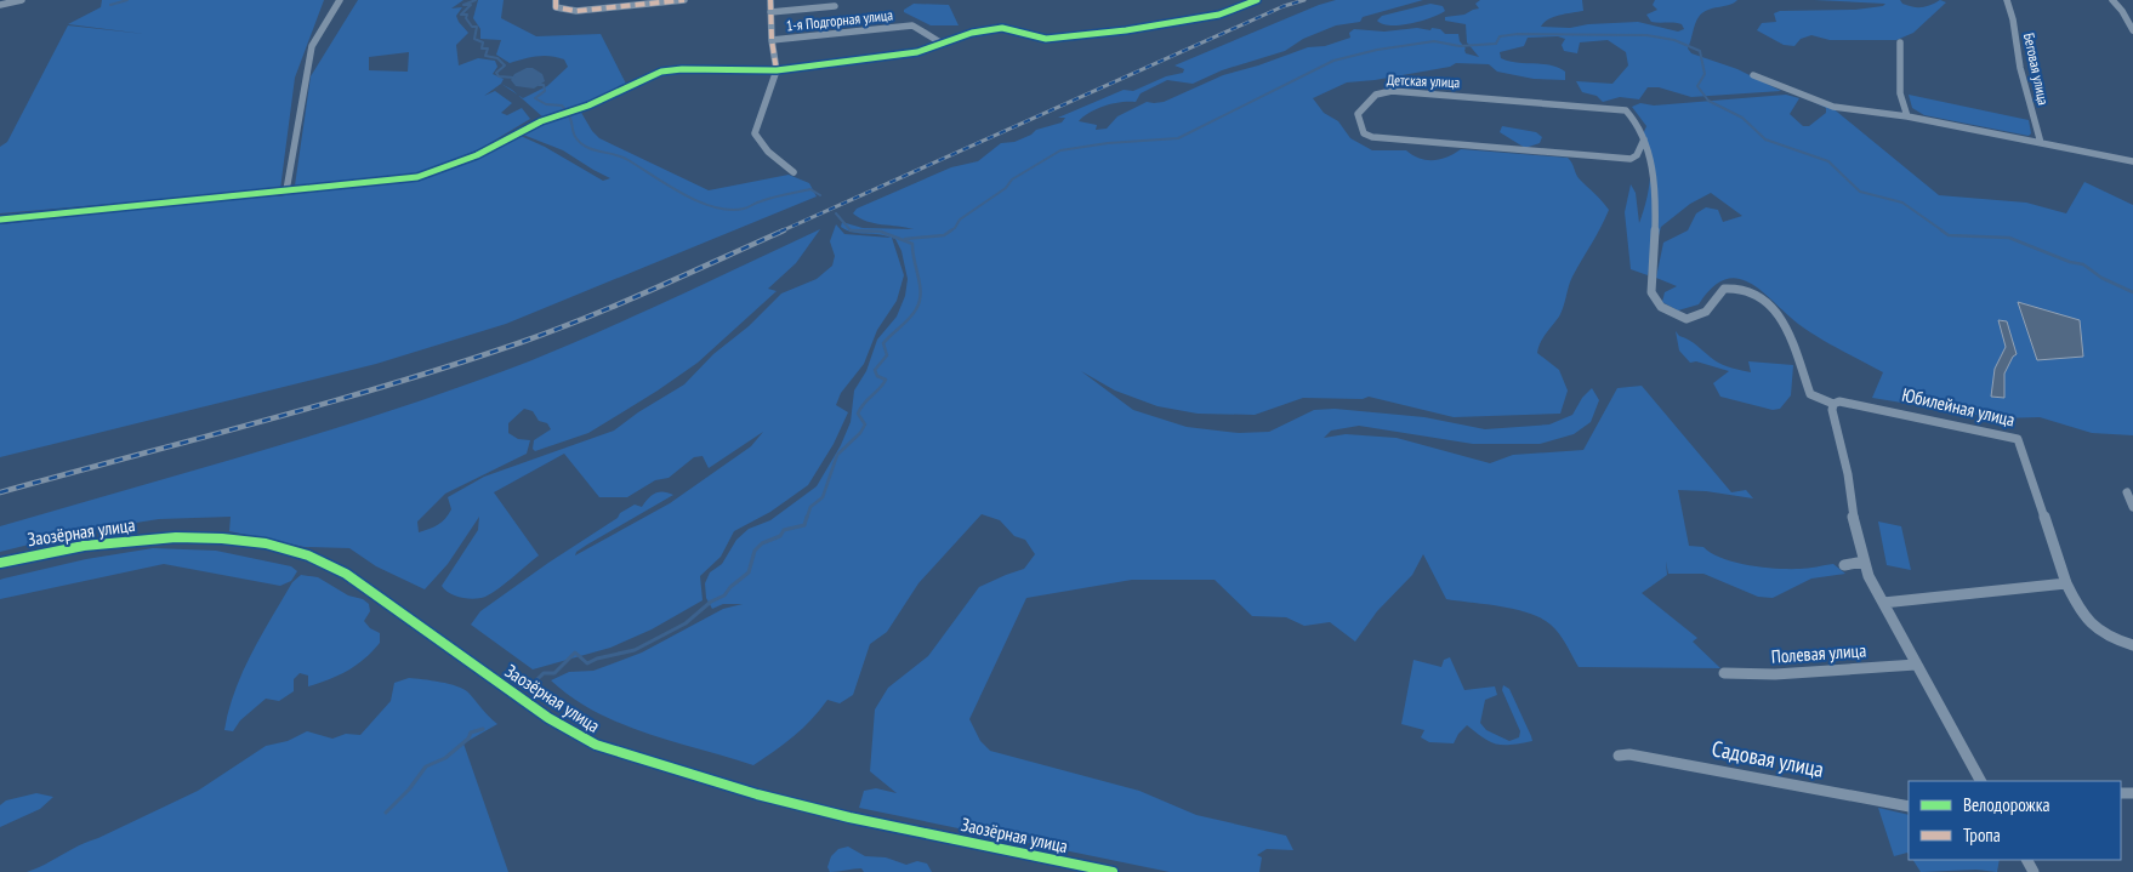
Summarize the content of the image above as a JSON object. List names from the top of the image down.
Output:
{
  "streets": {
    "street": [
      "1-я Подгорная улица",
      "Беговая улица",
      "Детская улица",
      "Юбилейная улица",
      "Заозёрная улица",
      "Полевая улица",
      "Садовая улица"
    ]
  },
  "legend": ["Велодорожка", "Тропа"]
}
